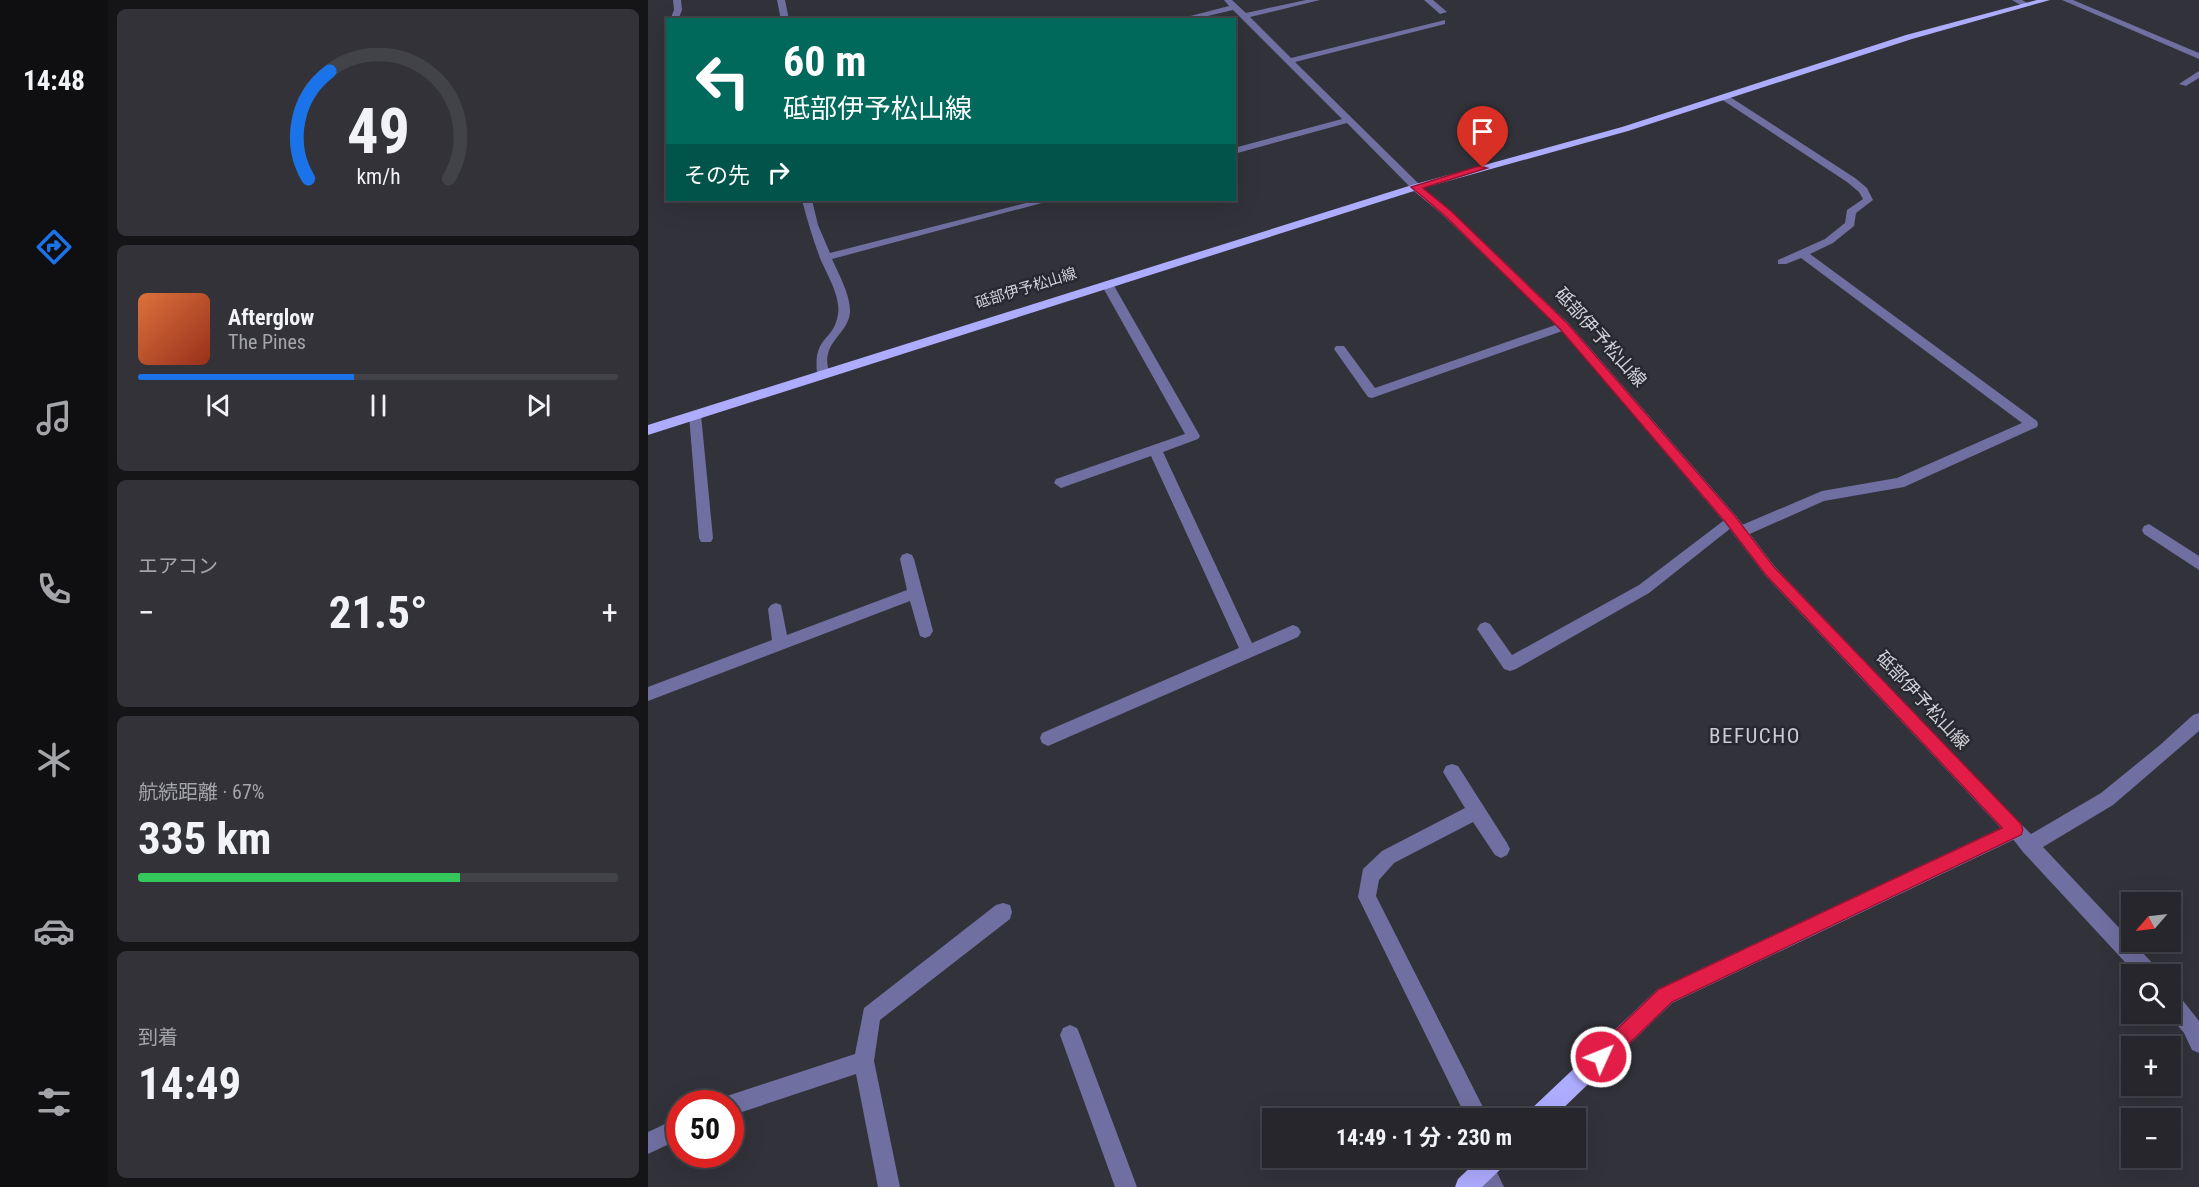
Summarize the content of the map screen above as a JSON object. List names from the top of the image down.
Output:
{
  "streets": {
    "main road": ["砥部伊予松山線"]
  },
  "districts": ["BEFUCHO"],
  "north": "bottom left",
  "page": {
    "tabs": "14:48",
    "turn": ["60 m", "砥部伊予松山線"],
    "then": "その先",
    "song": ["Afterglow", "The Pines"],
    "tile": [
      "エアコン",
      ["航続距離 · 67%", "335 km"],
      ["到着", "14:49"]
    ],
    "heat": ["−", "21.5°", "+"],
    "map_buttons": ["+", "−"],
    "limit": "50",
    "trip": "14:49 · 1 分 · 230 m",
    "gauge": ["49", "km/h"]
  }
}
